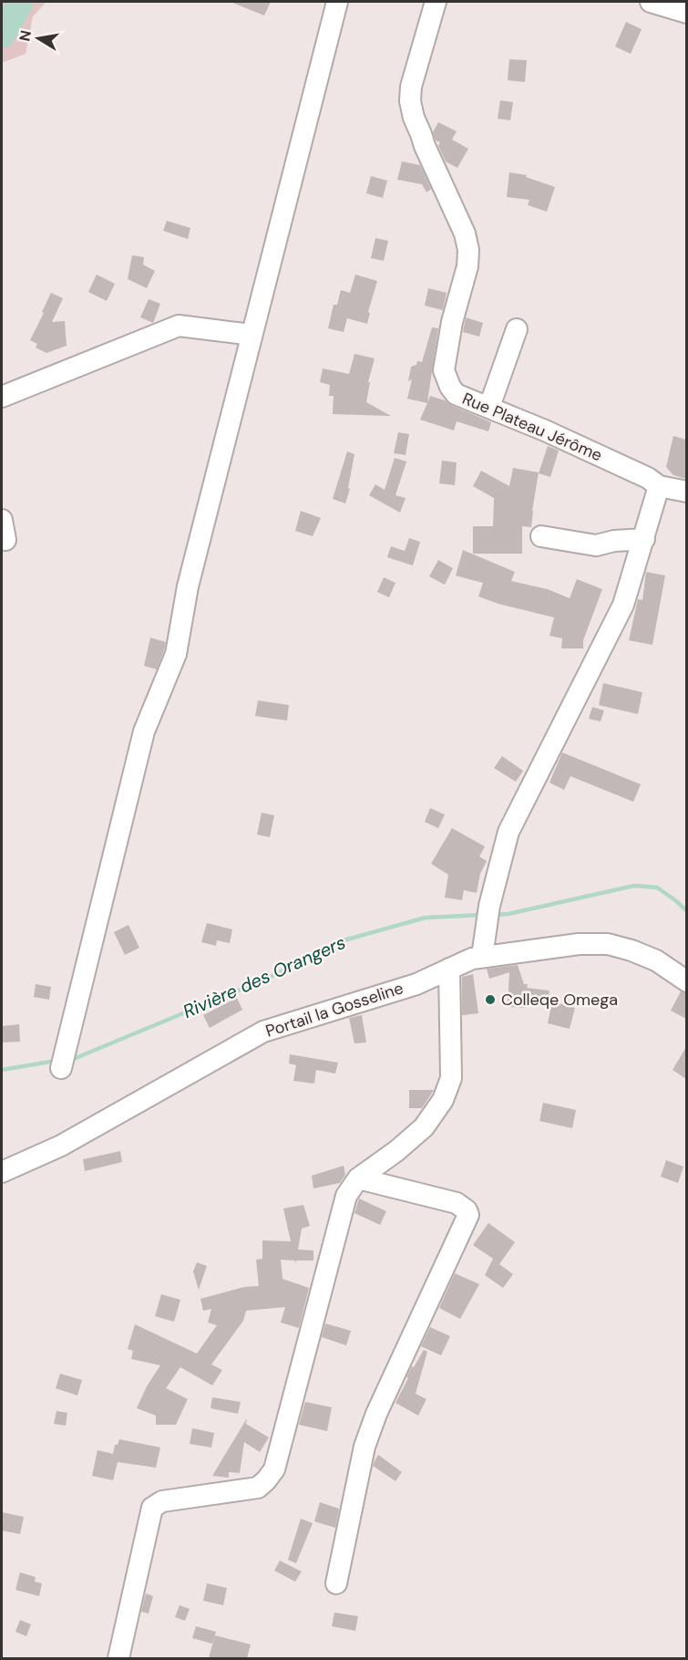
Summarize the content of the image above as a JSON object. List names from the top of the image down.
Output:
{
  "streets": {
    "street": ["Rue Plateau Jérôme", "Portail la Gosseline"]
  },
  "water": ["Rivière des Orangers"],
  "places": ["Colleqe Omega"],
  "north": "left"
}
